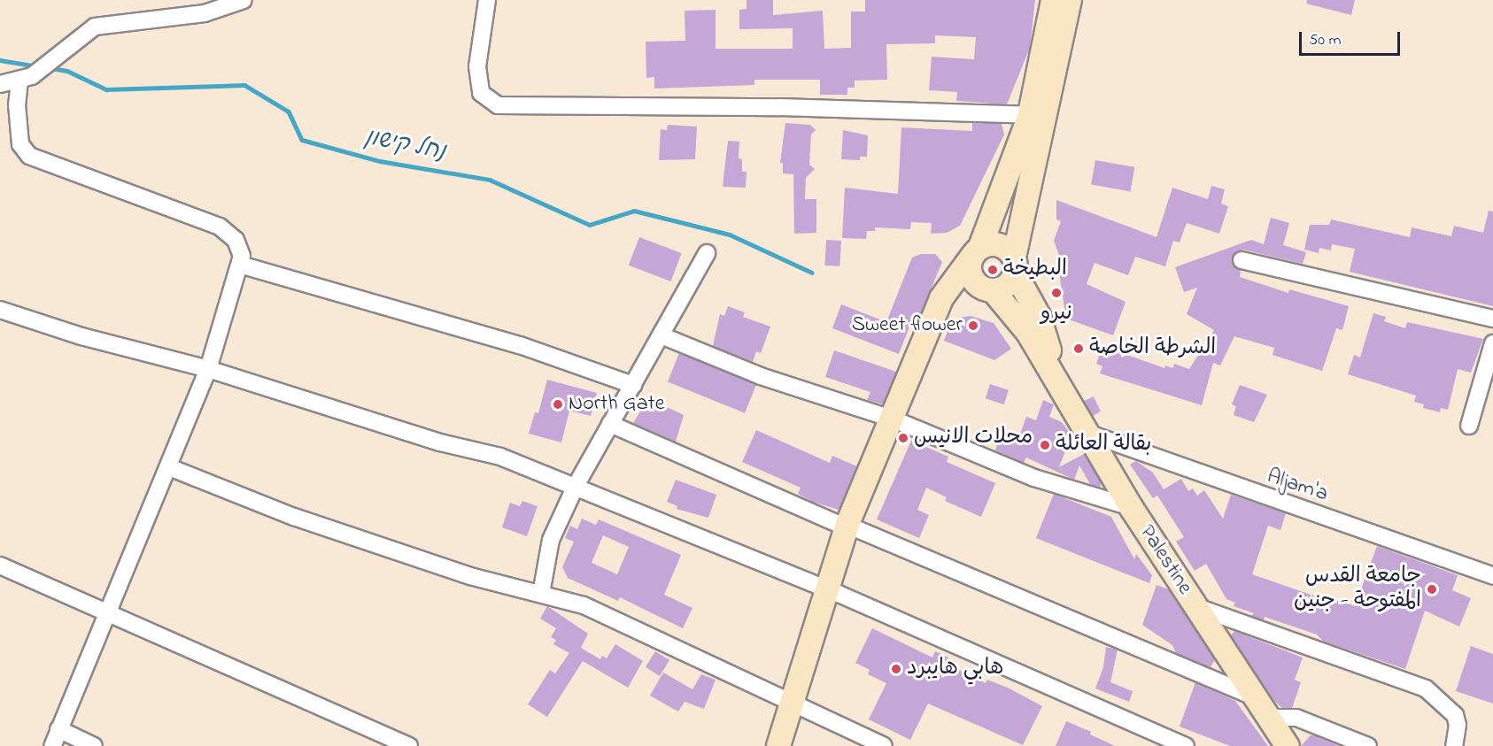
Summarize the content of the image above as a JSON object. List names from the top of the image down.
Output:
{
  "streets": {
    "main road": ["Palestine"],
    "street": ["Aljam'a"]
  },
  "crossings": [
    ["Aljam'a", "Palestine"]
  ],
  "water": ["נחל קישון"],
  "places": [
    "البطيخة",
    "نيرو",
    "Sweet flower",
    "الشرطة الخاصة",
    "North Gate",
    "محلات الانيس",
    "بقالة العائلة",
    "جامعة القدس المفتوحة - جنين",
    "هابي هايبرد"
  ],
  "scale_bar": "50 m"
}
